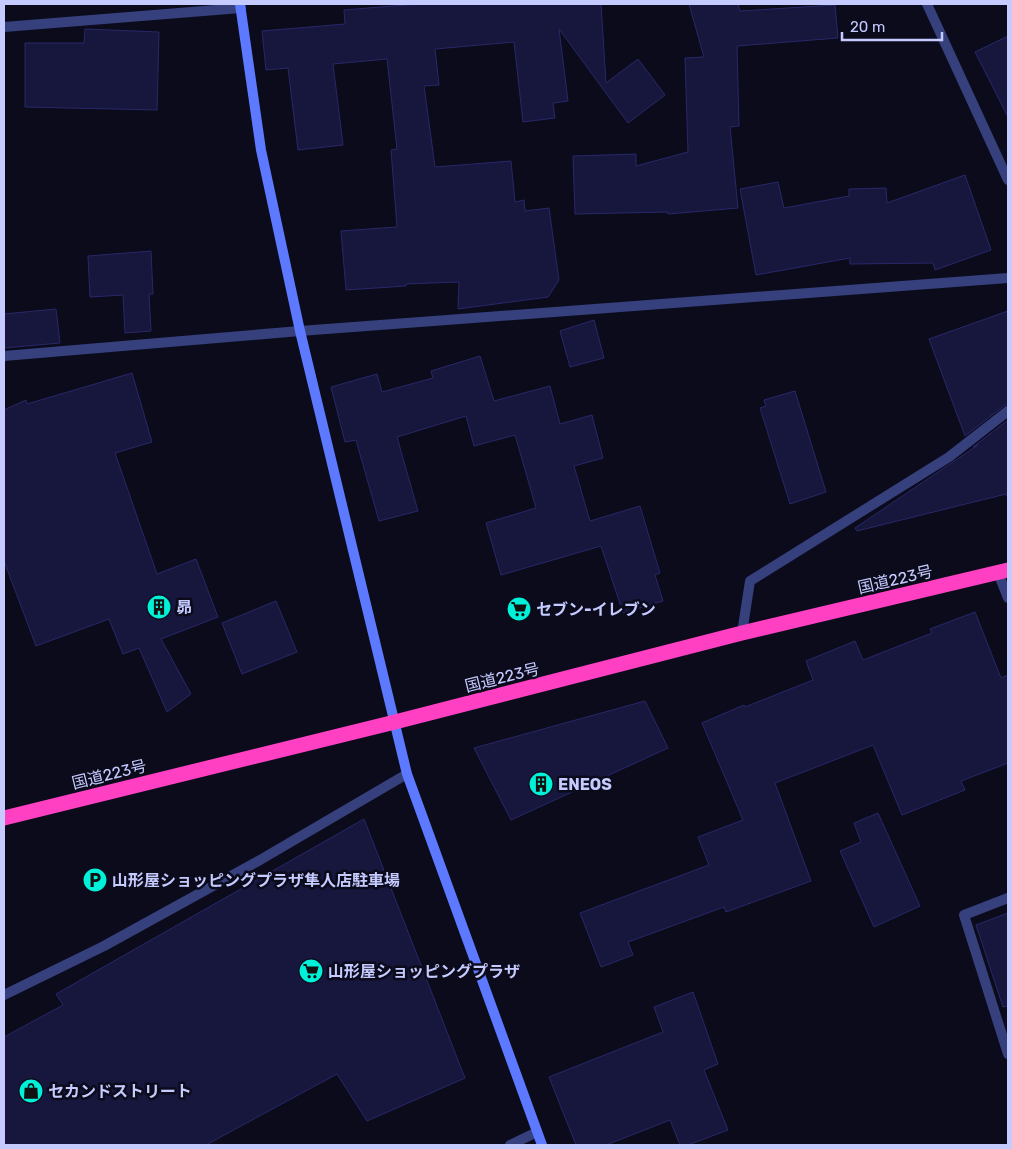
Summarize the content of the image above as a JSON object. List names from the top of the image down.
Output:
{
  "streets": {
    "highway": ["国道223号"]
  },
  "places": {
    "building": ["昴", "ENEOS"],
    "supermarket": ["セブン-イレブン", "山形屋ショッピングプラザ"],
    "parking": ["山形屋ショッピングプラザ隼人店駐車場"],
    "shop": ["セカンドストリート"]
  },
  "scale_bar": "20 m"
}
